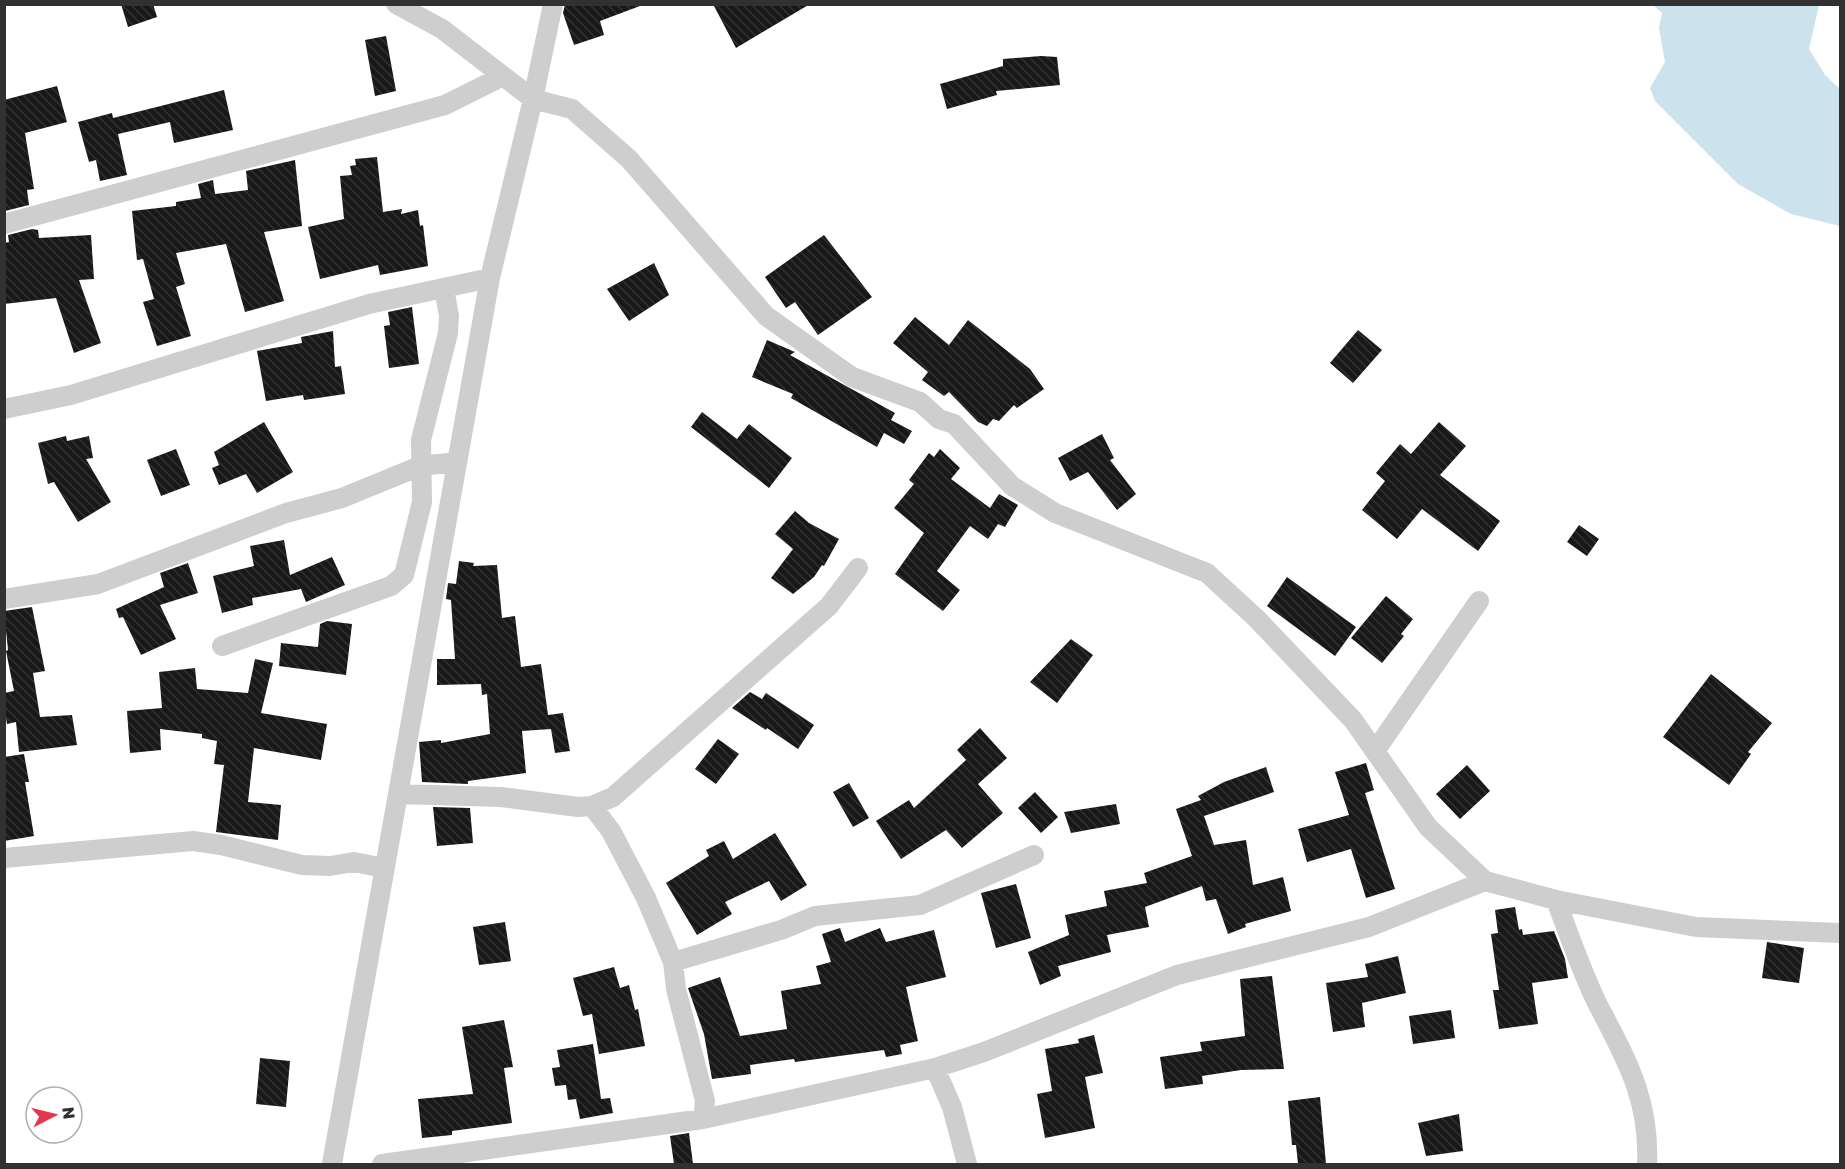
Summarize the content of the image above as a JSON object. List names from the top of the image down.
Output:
{
  "north": "right"
}
